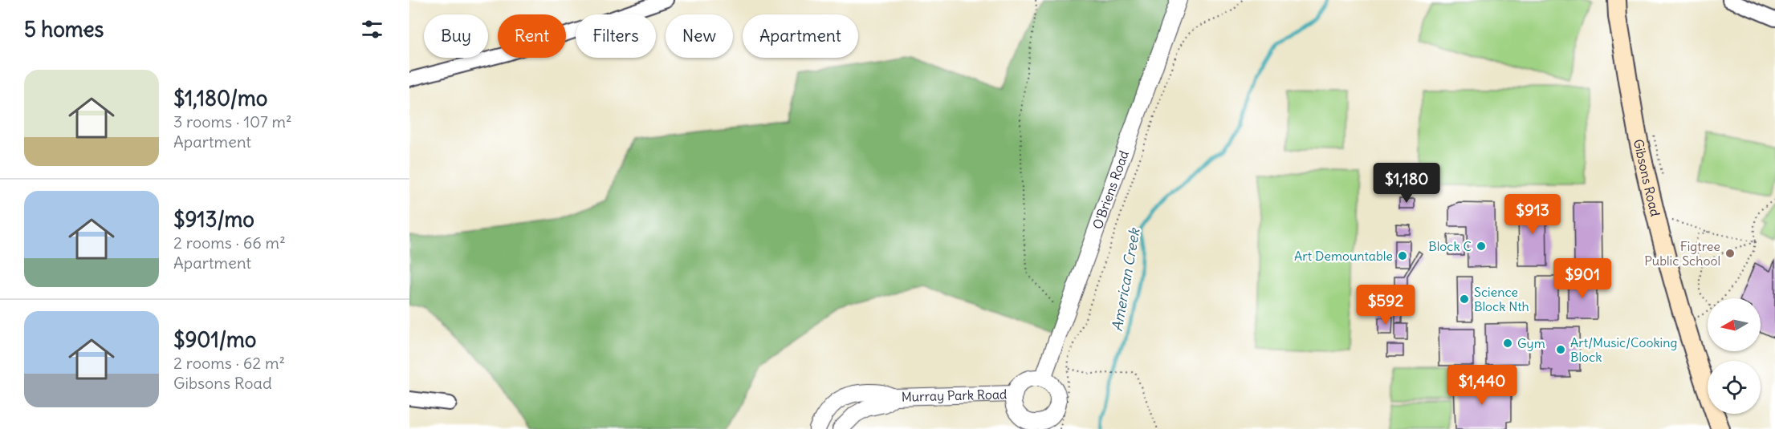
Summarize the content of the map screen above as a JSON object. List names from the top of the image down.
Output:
{
  "streets": {
    "main road": ["Gibsons Road"],
    "street": ["O'Briens Road", "Murray Park Road"]
  },
  "crossings": [
    ["O'Briens Road", "Murray Park Road"]
  ],
  "water": ["American Creek"],
  "places": [
    "Block C",
    "Figtree Public School",
    "Art Demountable",
    "Science Block Nth",
    "Gym",
    "Art/Music/Cooking Block"
  ],
  "north": "left",
  "page": {
    "heading": "5 homes",
    "chip": [
      "Buy",
      "Rent",
      "Filters",
      "New",
      "Apartment"
    ],
    "list": [
      {
        "name": "$1,180/mo",
        "note": "3 rooms · 107 m² · Apartment"
      },
      {
        "name": "$913/mo",
        "note": "2 rooms · 66 m² · Apartment"
      },
      {
        "name": "$901/mo",
        "note": "2 rooms · 62 m² · Gibsons Road"
      }
    ],
    "price": [
      "$1,180",
      "$913",
      "$901",
      "$592",
      "$1,440"
    ]
  }
}
